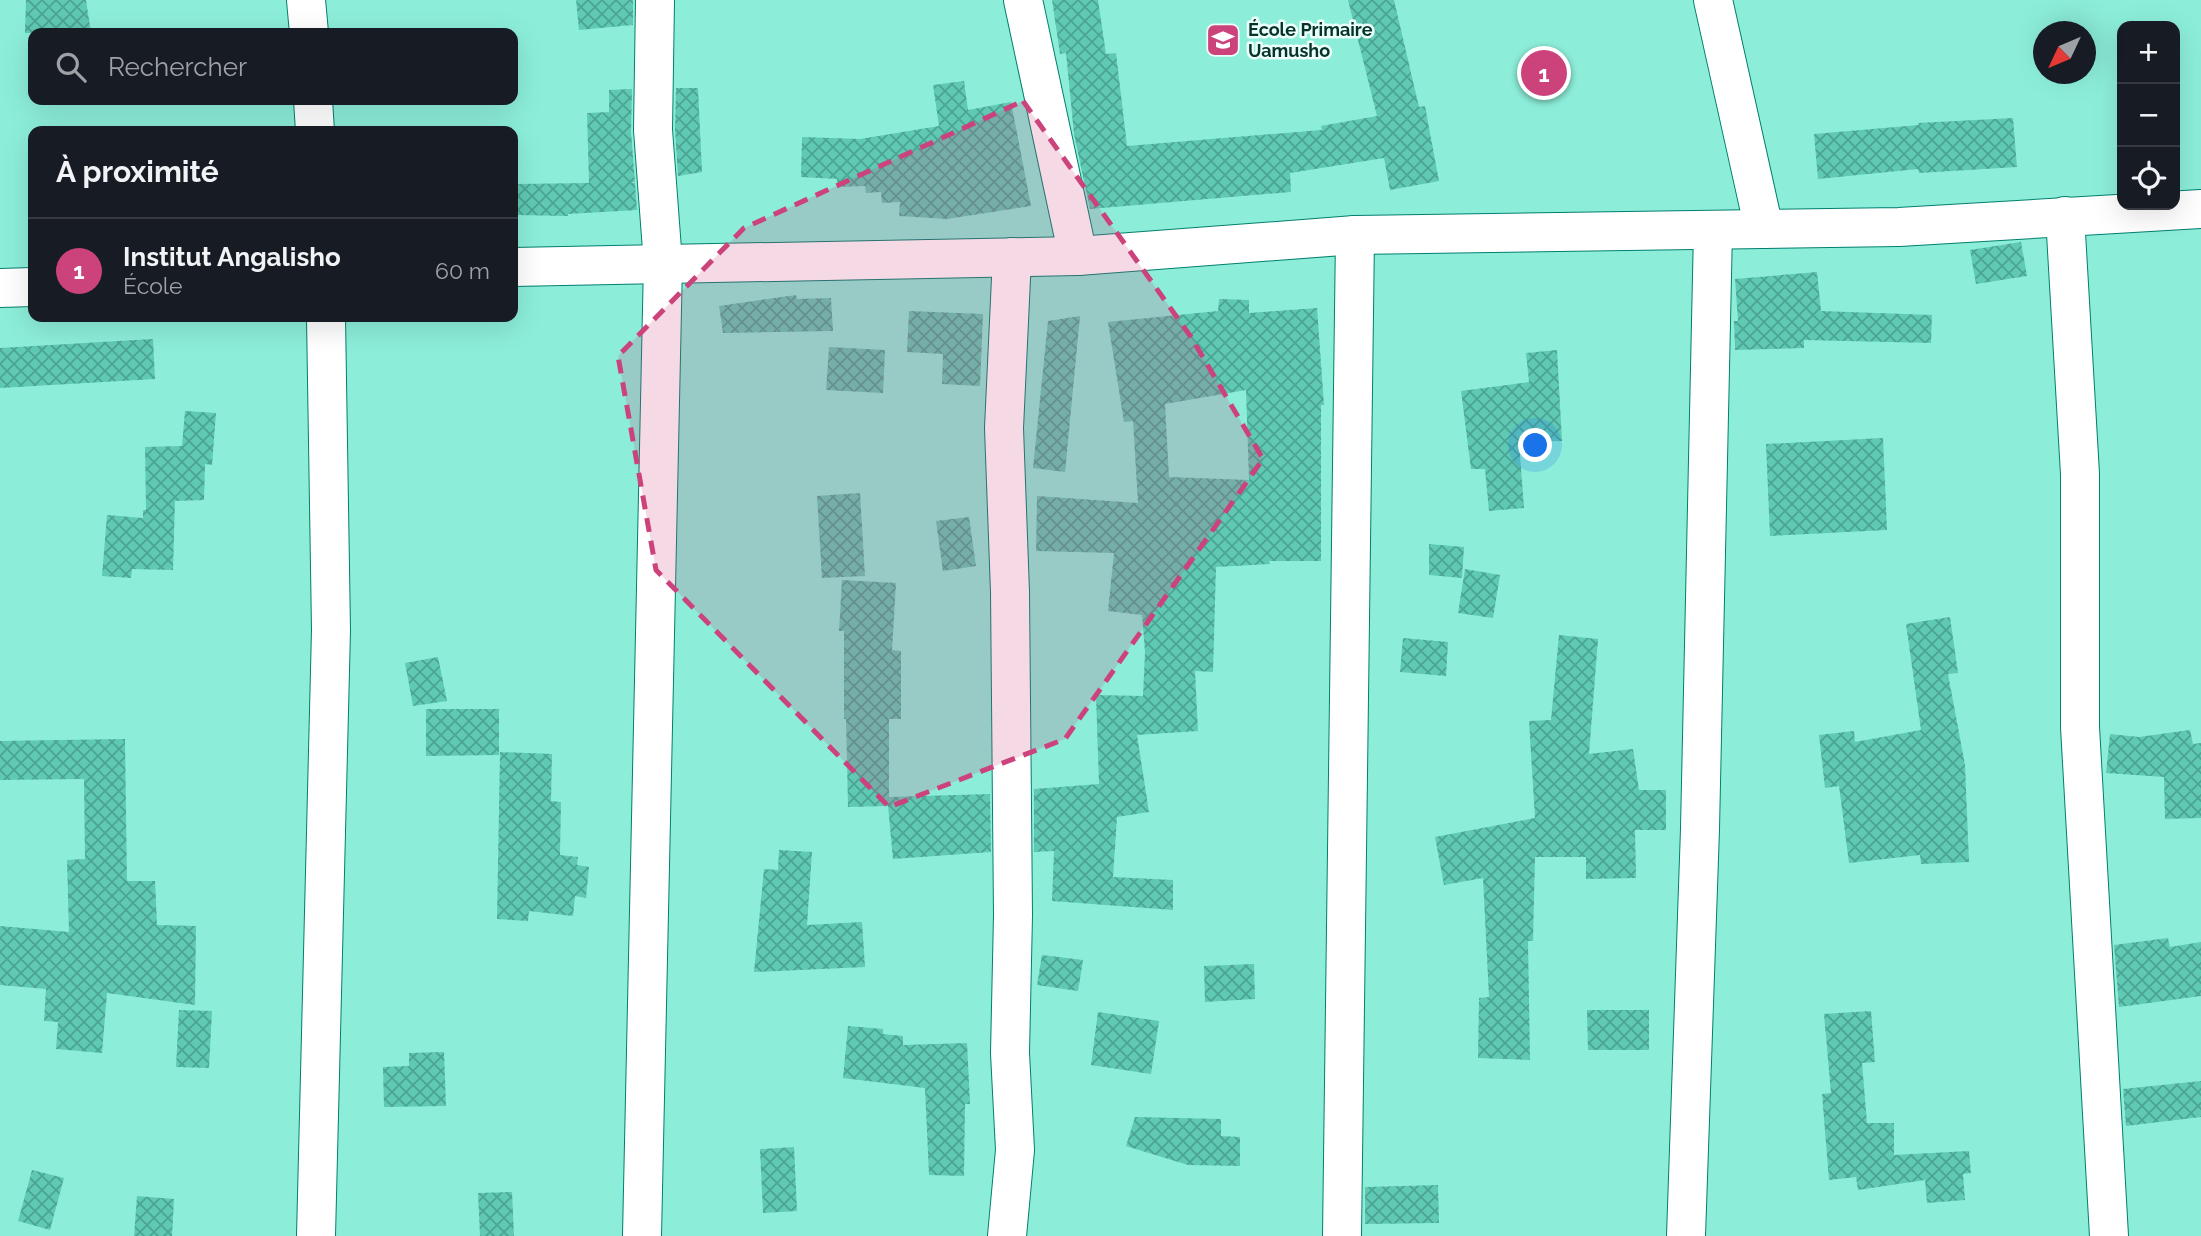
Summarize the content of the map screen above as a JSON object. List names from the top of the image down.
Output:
{
  "places": {
    "school or university": ["École Primaire Uamusho"]
  },
  "north": "bottom left",
  "page": {
    "map_buttons": ["+", "−"],
    "search": "Rechercher",
    "pins": "1",
    "heading": "À proximité",
    "list": [
      {
        "mark": "1",
        "name": "Institut Angalisho",
        "note": "École",
        "value": "60 m"
      }
    ]
  }
}
